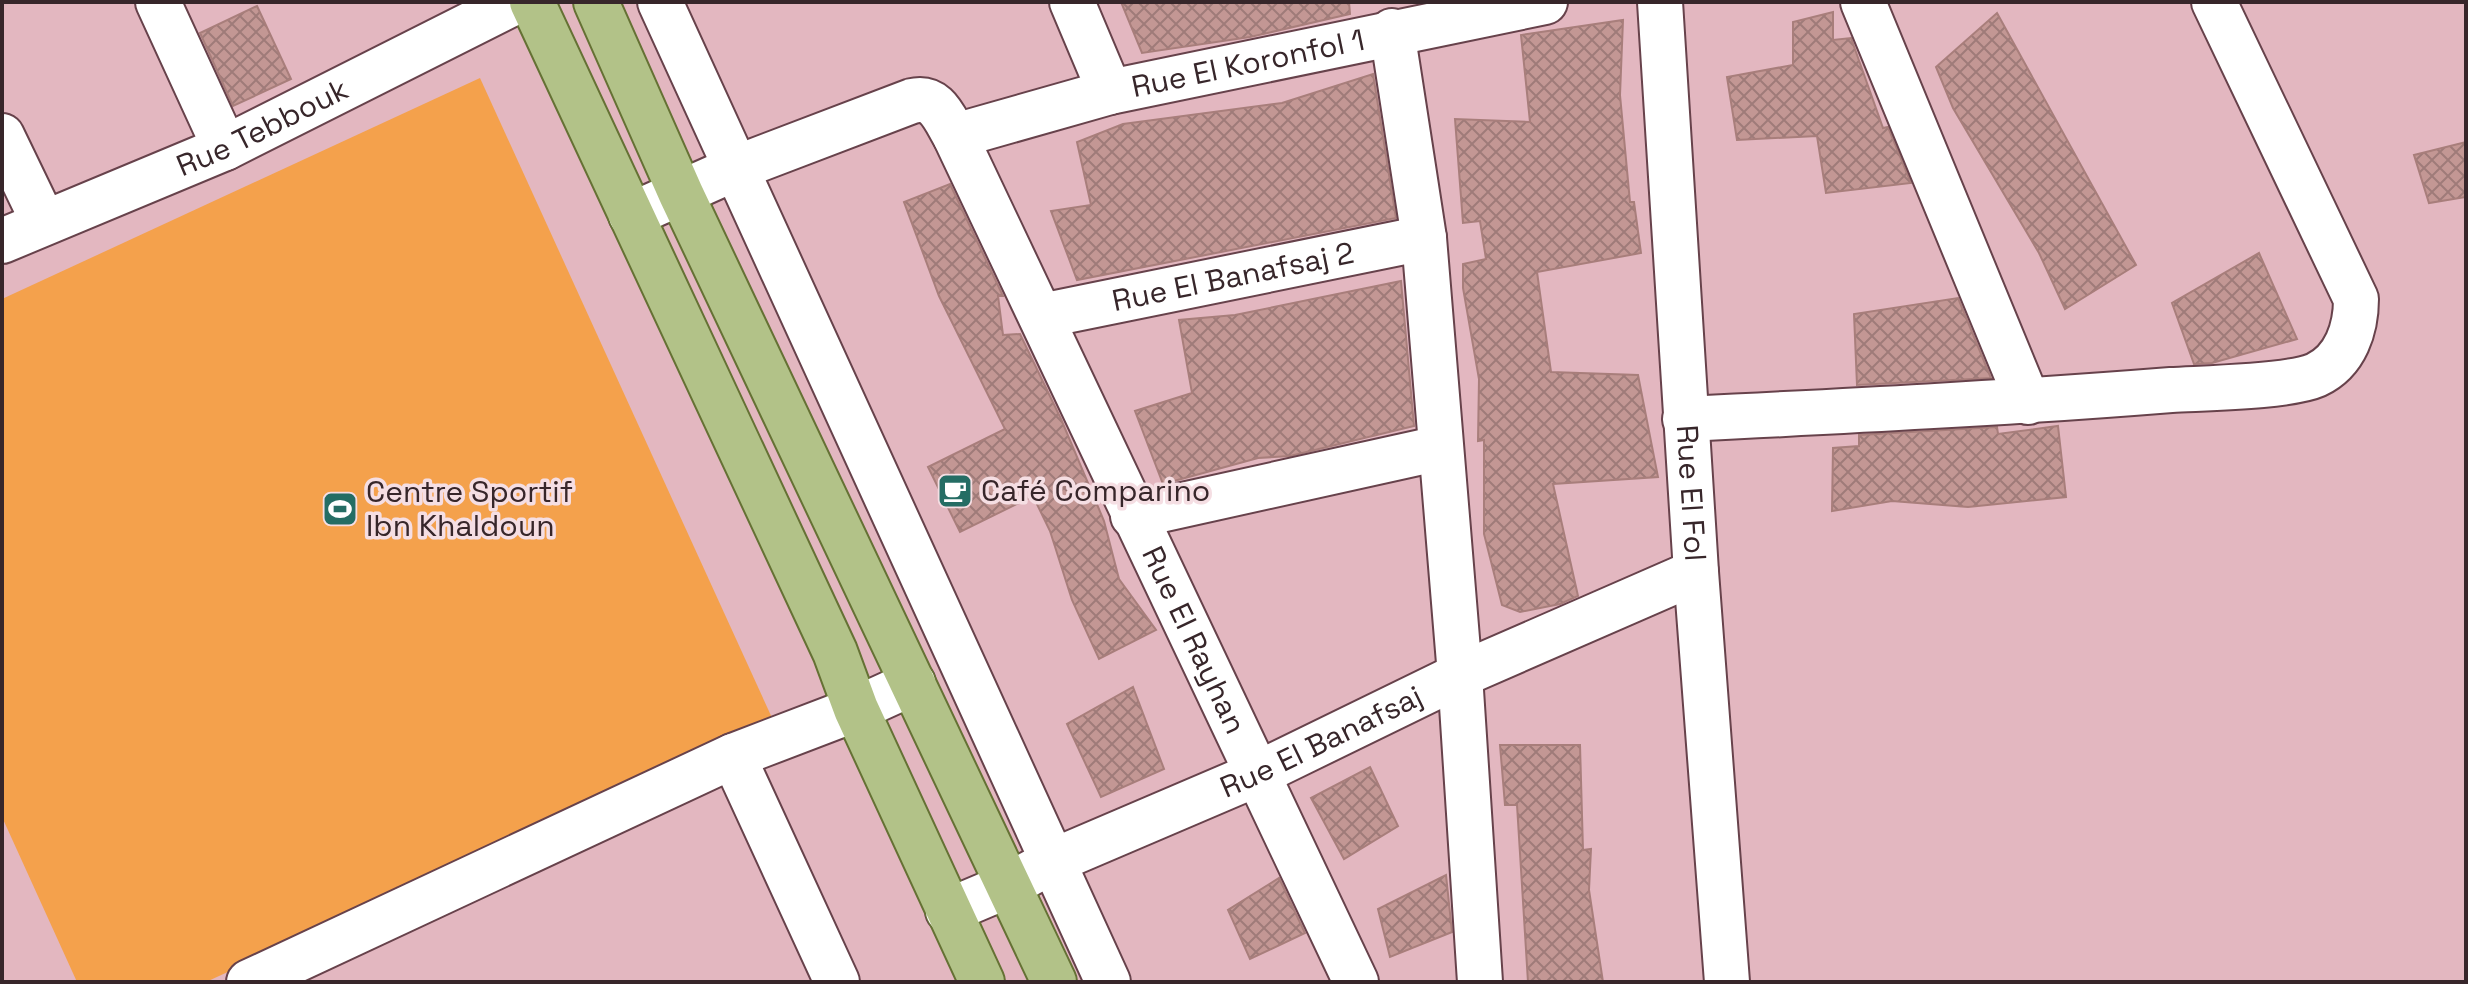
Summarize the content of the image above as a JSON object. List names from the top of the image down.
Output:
{
  "streets": {
    "street": [
      "Rue El Koronfol 1",
      "Rue Tebbouk",
      "Rue El Banafsaj 2",
      "Rue El Fol",
      "Rue El Rayhan",
      "Rue El Banafsaj"
    ]
  },
  "crossings": [
    ["Rue El Koronfol 1", "Rue El Rayhan"],
    ["Rue El Banafsaj 2", "Rue El Rayhan"],
    ["Rue El Fol", "Rue El Banafsaj"],
    ["Rue El Rayhan", "Rue El Banafsaj"]
  ],
  "places": {
    "cafe": ["Café Comparino"],
    "sports": ["Centre Sportif Ibn Khaldoun"]
  }
}
